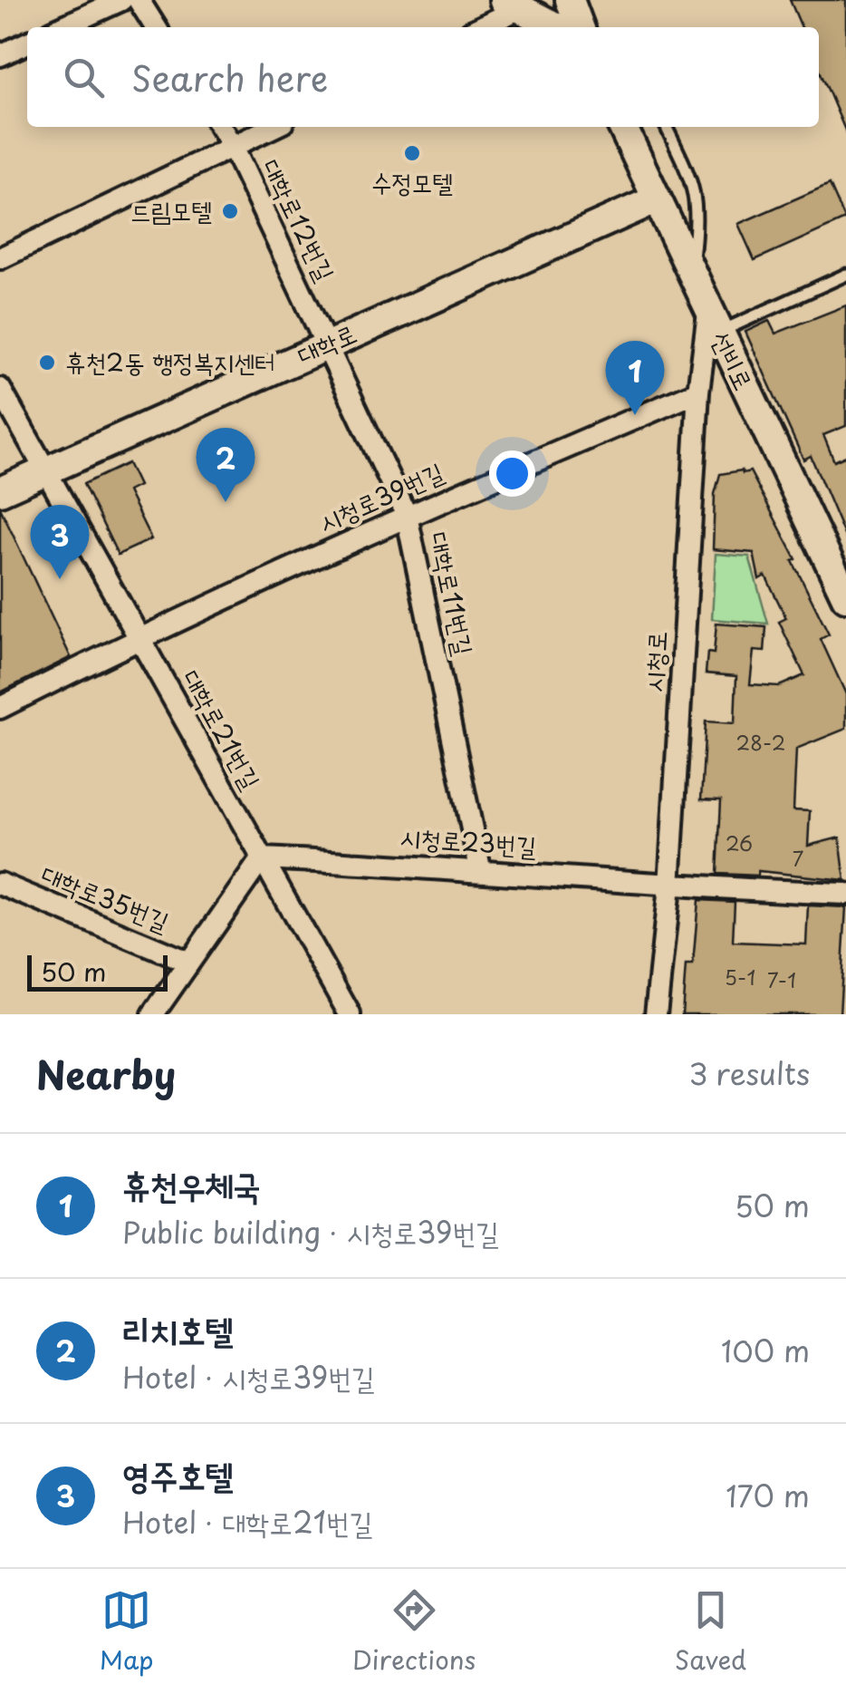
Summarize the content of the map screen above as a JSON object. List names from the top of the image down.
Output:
{
  "streets": {
    "main road": ["대학로", "선비로"],
    "street": [
      "대학로12번길",
      "시청로39번길",
      "대학로11번길",
      "시청로",
      "대학로21번길",
      "시청로23번길",
      "대학로35번길"
    ]
  },
  "crossings": [
    ["대학로12번길", "대학로"],
    ["대학로12번길", "대학로11번길"],
    ["대학로", "선비로"],
    ["대학로", "대학로11번길"],
    ["대학로", "대학로21번길"],
    ["선비로", "시청로"],
    ["시청로39번길", "대학로11번길"],
    ["시청로39번길", "시청로"],
    ["시청로39번길", "대학로21번길"],
    ["대학로11번길", "시청로23번길"],
    ["시청로", "시청로23번길"],
    ["대학로21번길", "시청로23번길"]
  ],
  "places": ["수정모텔", "드림모텔", "휴천2동 행정복지센터"],
  "house_numbers": [
    "28-2",
    "26",
    "7",
    "5-1",
    "7-1"
  ],
  "scale_bar": "50 m",
  "page": {
    "search": "Search here",
    "pins": ["1", "2", "3"],
    "scale": "50 m",
    "heading": ["Nearby", "3 results"],
    "list": [
      {
        "mark": "1",
        "name": "휴천우체국",
        "note": "Public building · 시청로39번길",
        "value": "50 m"
      },
      {
        "mark": "2",
        "name": "리치호텔",
        "note": "Hotel · 시청로39번길",
        "value": "100 m"
      },
      {
        "mark": "3",
        "name": "영주호텔",
        "note": "Hotel · 대학로21번길",
        "value": "170 m"
      }
    ],
    "nav": ["Map", "Directions", "Saved"]
  }
}
